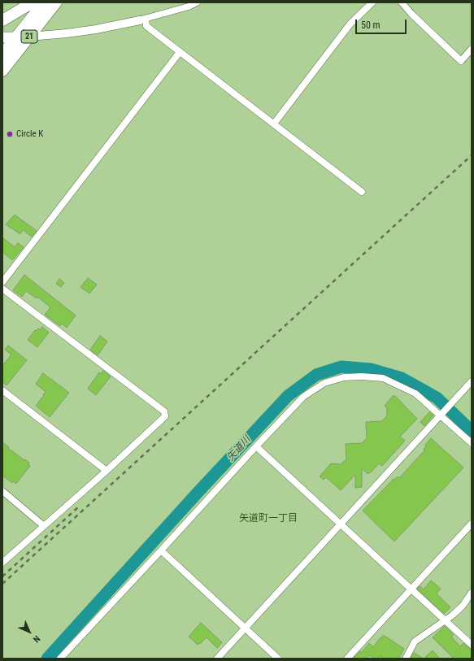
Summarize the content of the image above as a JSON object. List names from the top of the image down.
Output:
{
  "streets": {
    "highway": ["21"]
  },
  "districts": ["矢道町一丁目"],
  "water": ["矢道川"],
  "places": ["Circle K"],
  "scale_bar": "50 m",
  "north": "bottom right"
}
